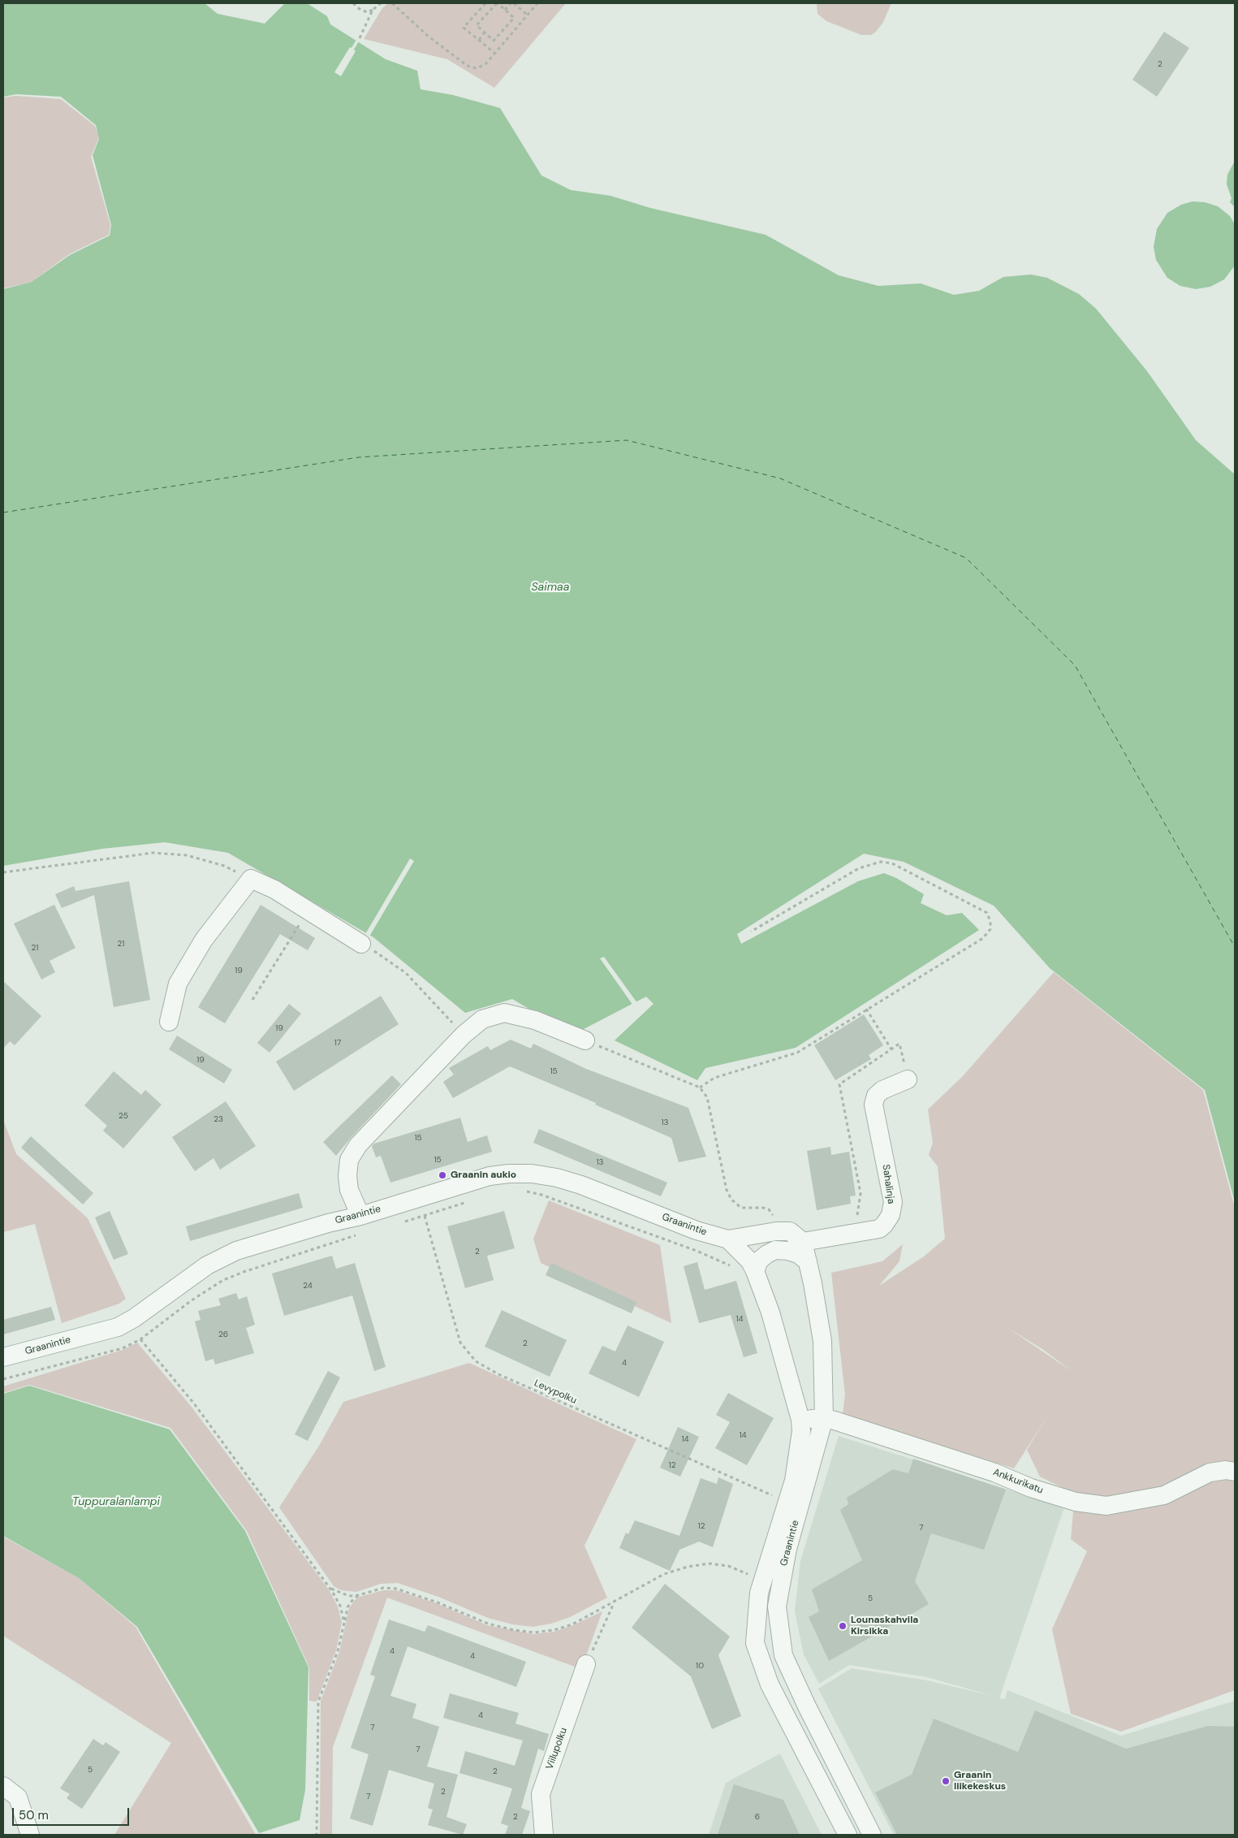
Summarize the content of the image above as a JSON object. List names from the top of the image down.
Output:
{
  "streets": {
    "street": [
      "Sahalinja",
      "Graanintie",
      "Ankkurikatu",
      "Viilupolku"
    ],
    "path": ["Levypolku"]
  },
  "crossings": [
    ["Sahalinja", "Graanintie"],
    ["Graanintie", "Ankkurikatu"]
  ],
  "water": ["Saimaa", "Tuppuralanlampi"],
  "places": ["Graanin aukio", "Lounaskahvila Kirsikka", "Graanin liikekeskus"],
  "house_numbers": [
    "2",
    "21",
    "21",
    "19",
    "19",
    "17",
    "19",
    "15",
    "25",
    "23",
    "13",
    "15",
    "15",
    "13",
    "2",
    "24",
    "14",
    "26",
    "2",
    "4",
    "14",
    "14",
    "12",
    "12",
    "7",
    "5",
    "4",
    "4",
    "10",
    "4",
    "7",
    "7",
    "5",
    "2",
    "2",
    "7",
    "2",
    "6"
  ],
  "scale_bar": "50 m"
}
